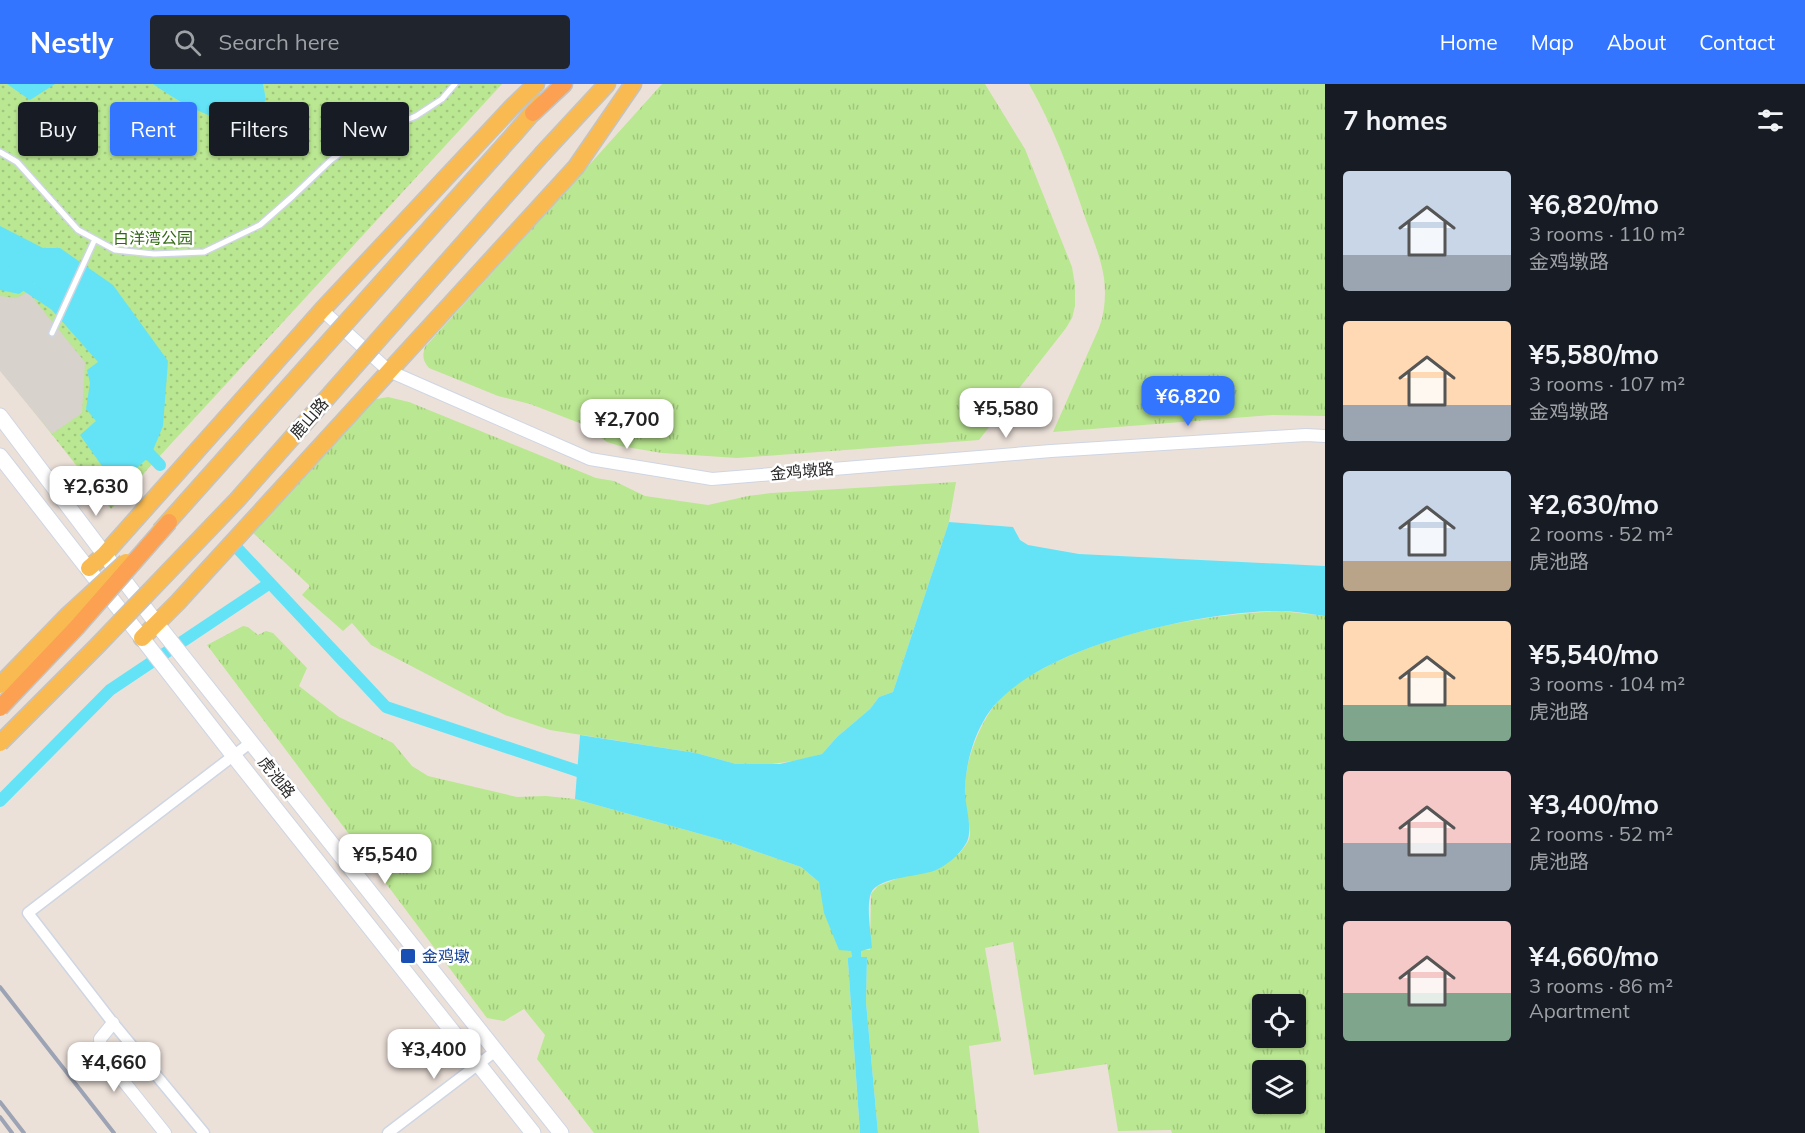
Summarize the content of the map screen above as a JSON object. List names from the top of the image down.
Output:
{
  "streets": {
    "main road": ["鹿山路", "虎池路"],
    "street": ["金鸡墩路"]
  },
  "parks": ["白洋湾公园"],
  "places": {
    "transit": ["金鸡墩"]
  },
  "page": {
    "header": "Nestly",
    "search": "Search here",
    "nav": [
      "Home",
      "Map",
      "About",
      "Contact"
    ],
    "heading": "7 homes",
    "chip": [
      "Buy",
      "Rent",
      "Filters",
      "New"
    ],
    "list": [
      {
        "name": "¥6,820/mo",
        "note": "3 rooms · 110 m² · 金鸡墩路"
      },
      {
        "name": "¥5,580/mo",
        "note": "3 rooms · 107 m² · 金鸡墩路"
      },
      {
        "name": "¥2,630/mo",
        "note": "2 rooms · 52 m² · 虎池路"
      },
      {
        "name": "¥5,540/mo",
        "note": "3 rooms · 104 m² · 虎池路"
      },
      {
        "name": "¥3,400/mo",
        "note": "2 rooms · 52 m² · 虎池路"
      },
      {
        "name": "¥4,660/mo",
        "note": "3 rooms · 86 m² · Apartment"
      }
    ],
    "price": [
      "¥6,820",
      "¥5,580",
      "¥2,700",
      "¥2,630",
      "¥5,540",
      "¥3,400",
      "¥4,660"
    ]
  }
}
